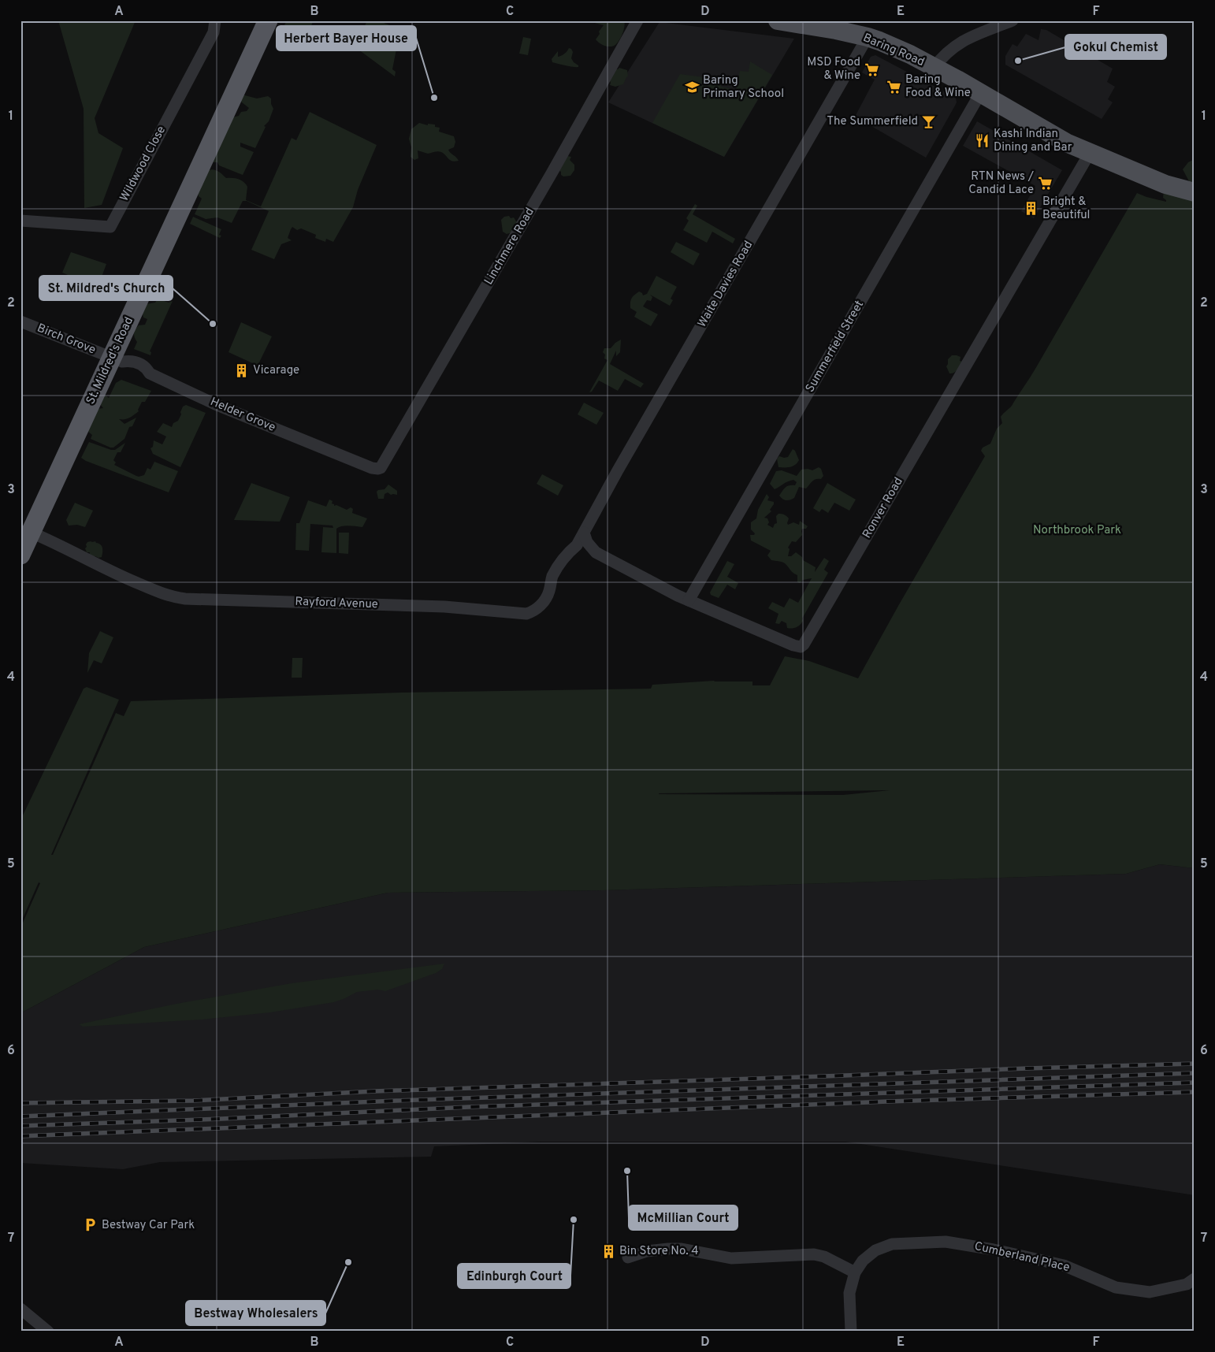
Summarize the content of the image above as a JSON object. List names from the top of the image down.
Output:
{
  "streets": {
    "highway": ["St. Mildred's Road"],
    "main road": ["Baring Road"],
    "street": [
      "Wildwood Close",
      "Linchmere Road",
      "Waite Davies Road",
      "Birch Grove",
      "Summerfield Street",
      "Helder Grove",
      "Ronver Road",
      "Rayford Avenue",
      "Cumberland Place"
    ]
  },
  "crossings": [
    ["Baring Road", "Waite Davies Road"],
    ["Baring Road", "Summerfield Street"],
    ["Baring Road", "Ronver Road"],
    ["Linchmere Road", "Helder Grove"],
    ["Waite Davies Road", "Ronver Road"],
    ["Waite Davies Road", "Rayford Avenue"],
    ["Birch Grove", "St. Mildred's Road"],
    ["Birch Grove", "Helder Grove"],
    ["Summerfield Street", "Ronver Road"],
    ["St. Mildred's Road", "Helder Grove"],
    ["St. Mildred's Road", "Rayford Avenue"],
    ["Ronver Road", "Rayford Avenue"]
  ],
  "parks": ["Northbrook Park"],
  "places": {
    "other": [
      "Gokul Chemist",
      "Herbert Bayer House",
      "St. Mildred's Church",
      "McMillian Court",
      "Edinburgh Court",
      "Bestway Wholesalers"
    ],
    "supermarket": ["MSD Food & Wine", "Baring Food & Wine", "RTN News / Candid Lace"],
    "school or university": ["Baring Primary School"],
    "bar": ["The Summerfield"],
    "restaurant": ["Kashi Indian Dining and Bar"],
    "building": ["Bright & Beautiful", "Vicarage", "Bin Store No. 4"],
    "parking": ["Bestway Car Park"]
  },
  "grid": {
    "columns": [
      "A",
      "B",
      "C",
      "D",
      "E",
      "F"
    ],
    "rows": [
      "1",
      "2",
      "3",
      "4",
      "5",
      "6",
      "7"
    ]
  }
}
